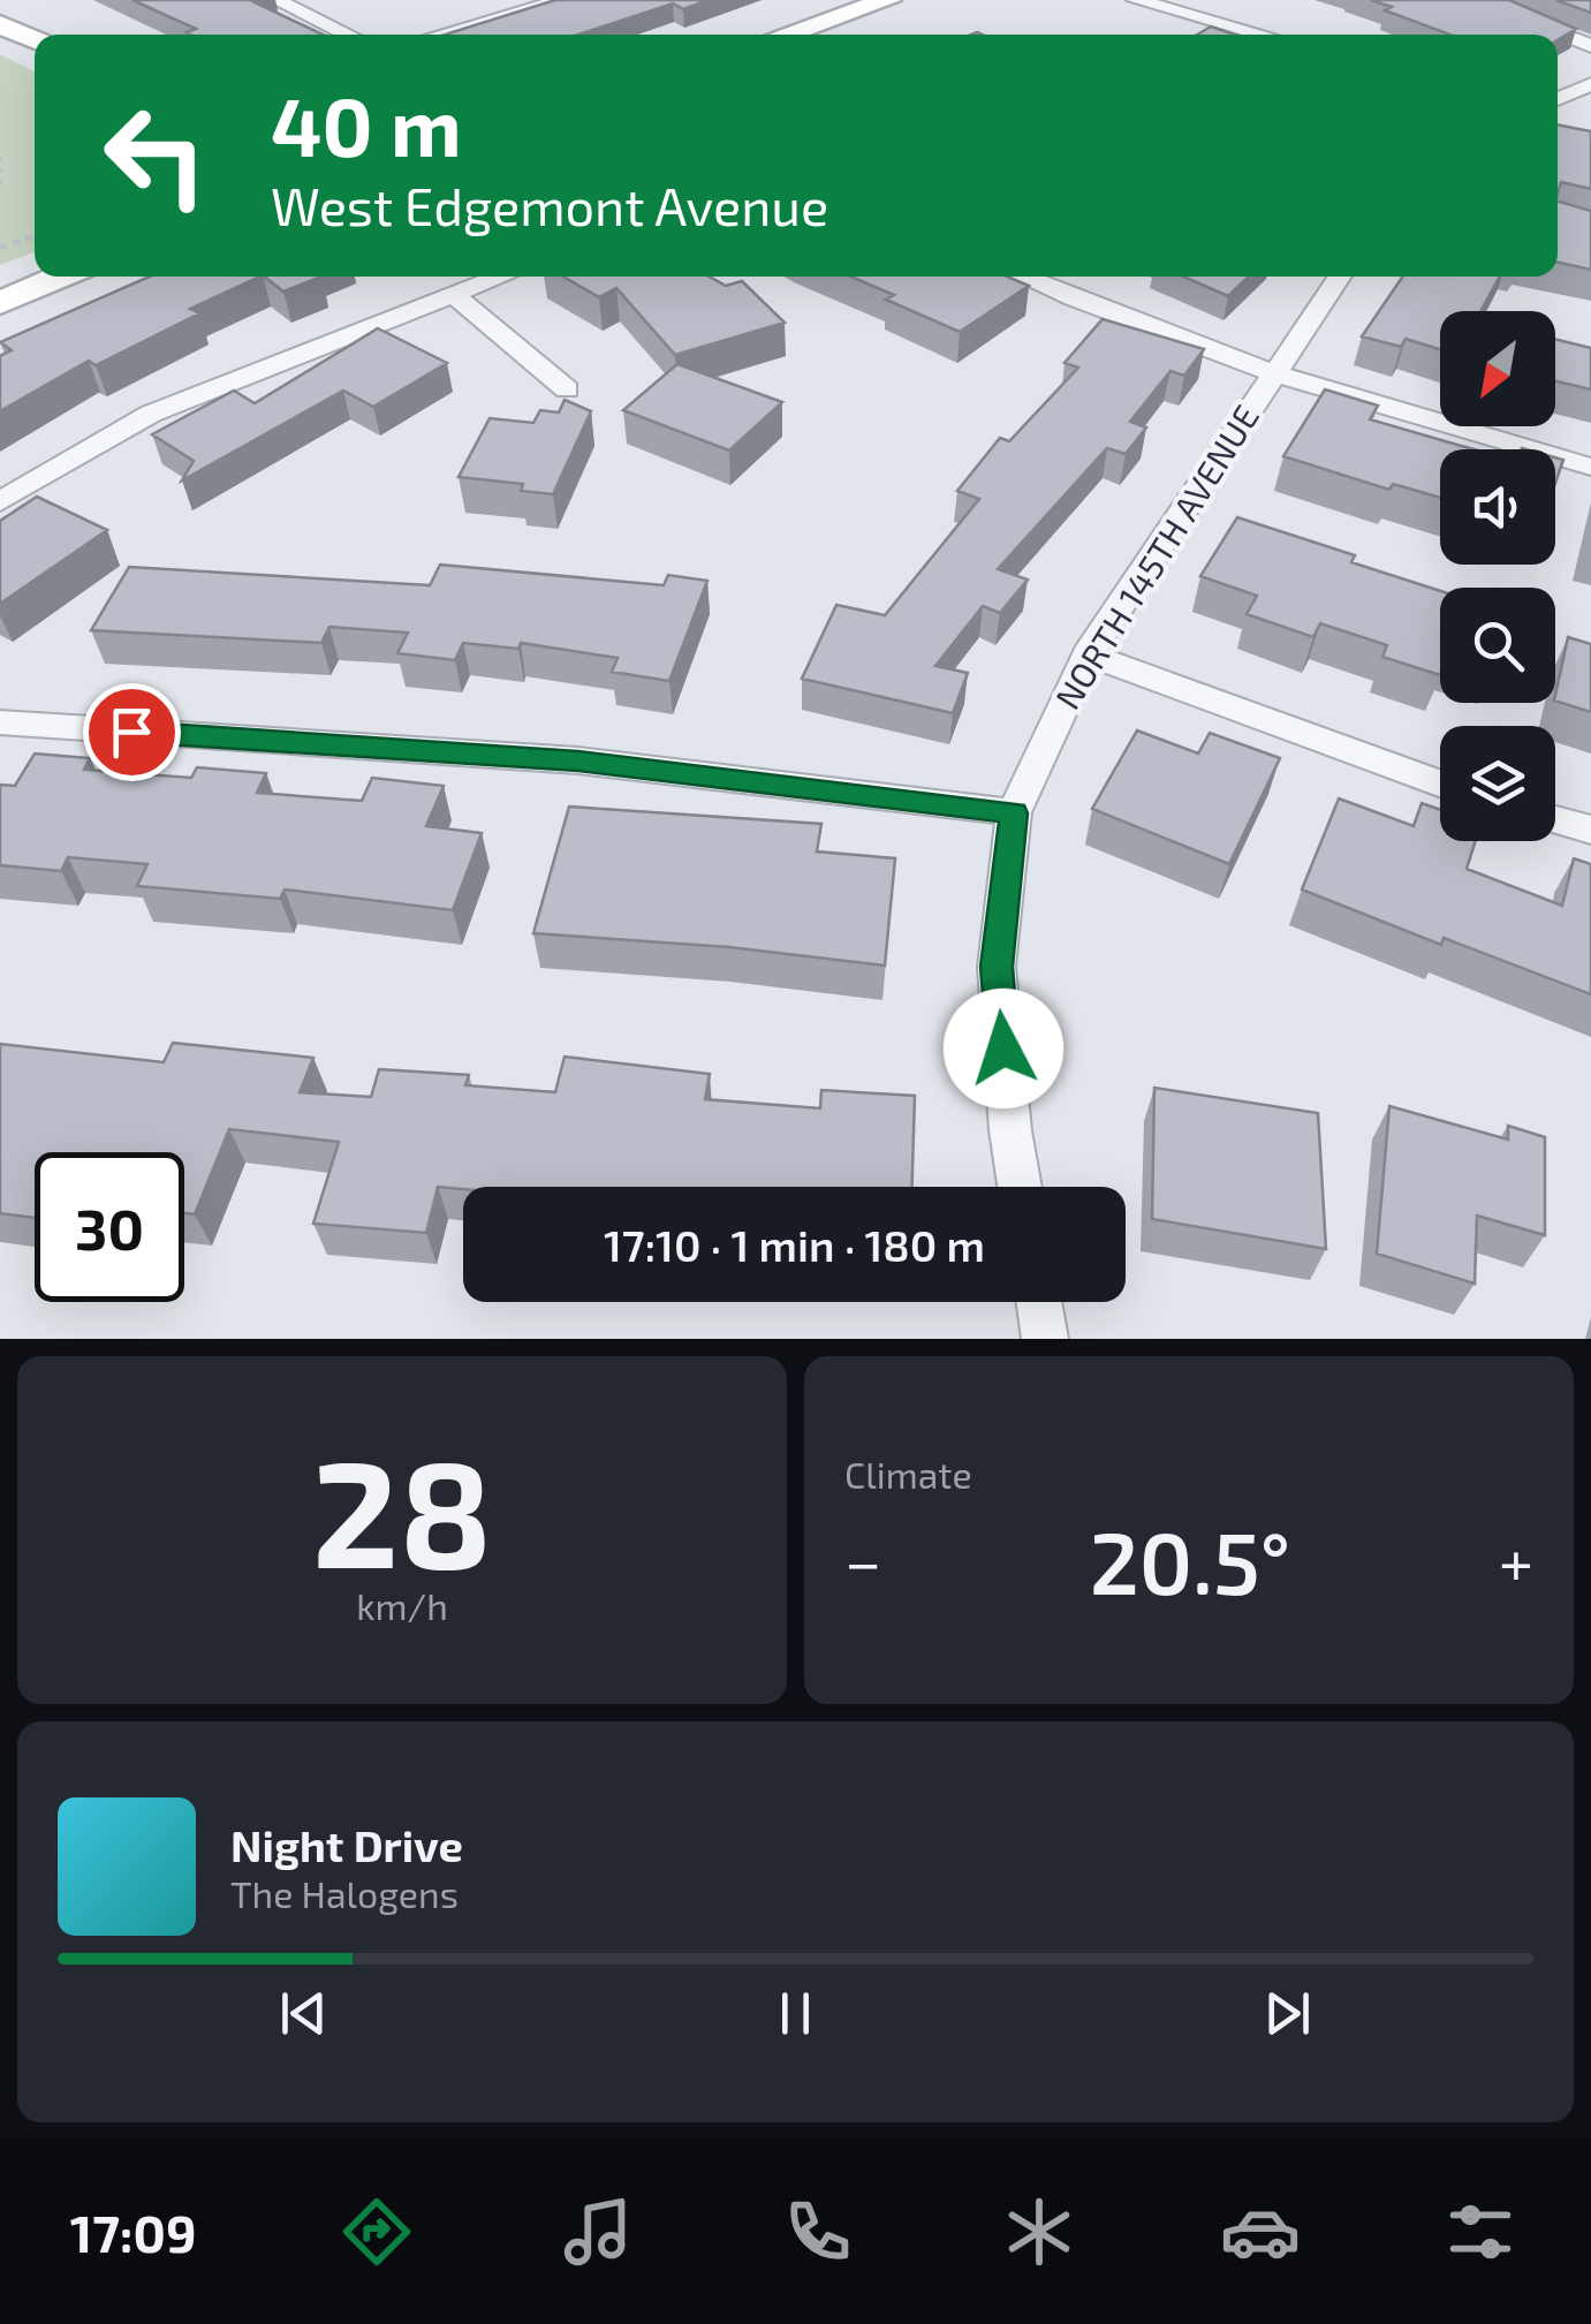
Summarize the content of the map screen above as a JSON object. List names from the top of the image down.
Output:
{
  "streets": {
    "street": ["NORTH 145TH AVENUE"]
  },
  "north": "bottom left",
  "page": {
    "turn": ["40 m", "West Edgemont Avenue"],
    "limit": "30",
    "trip": "17:10 · 1 min · 180 m",
    "tile": [
      ["28", "km/h"],
      "Climate"
    ],
    "heat": ["−", "20.5°", "+"],
    "song": ["Night Drive", "The Halogens"],
    "tabs": "17:09"
  }
}
